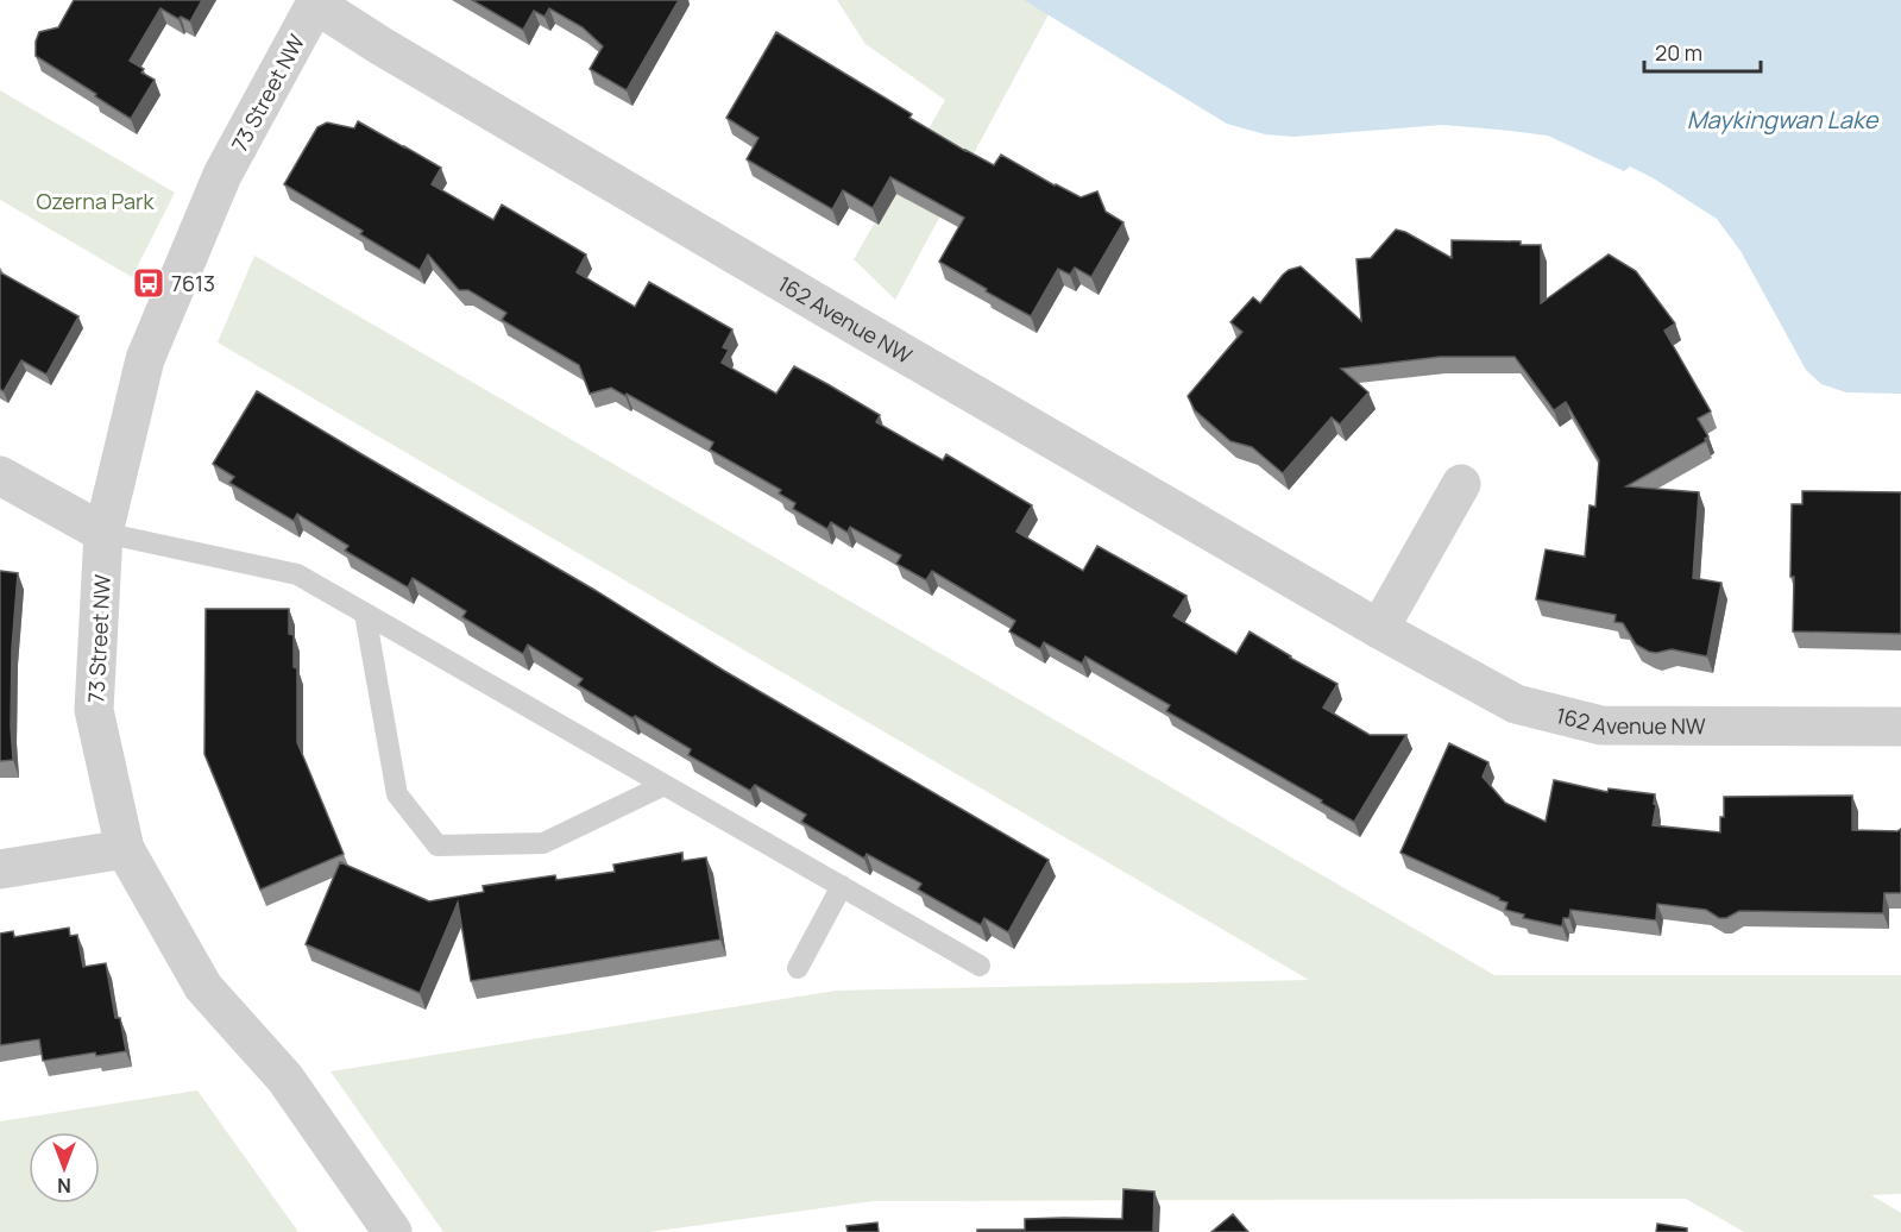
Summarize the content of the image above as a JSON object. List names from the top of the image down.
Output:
{
  "streets": {
    "street": ["73 Street NW", "162 Avenue NW"]
  },
  "crossings": [
    ["73 Street NW", "162 Avenue NW"]
  ],
  "water": ["Maykingwan Lake"],
  "parks": ["Ozerna Park"],
  "places": {
    "bus stop": ["7613"]
  },
  "scale_bar": "20 m",
  "north": "bottom"
}
